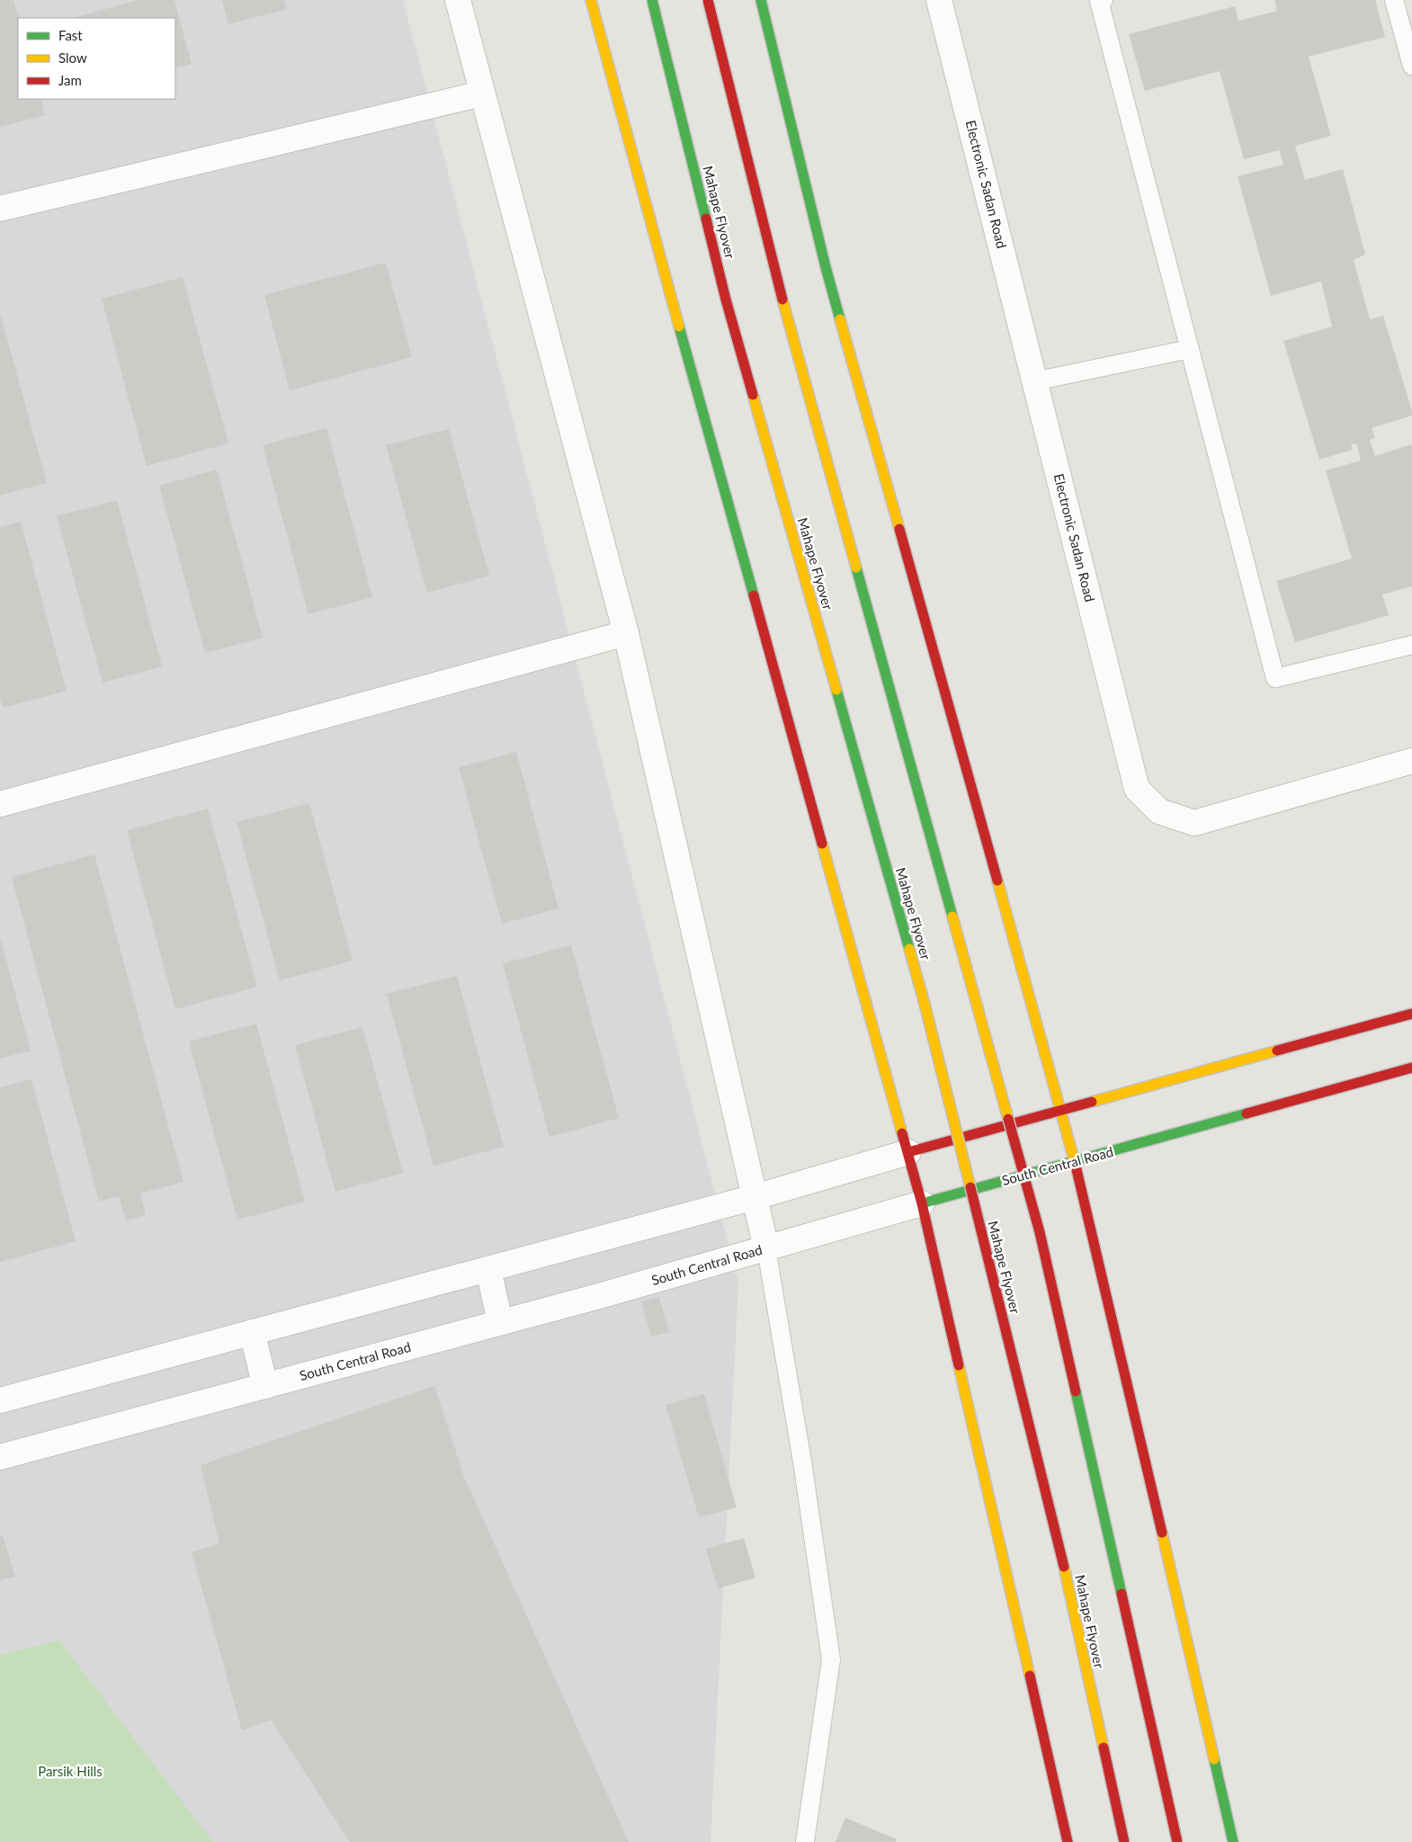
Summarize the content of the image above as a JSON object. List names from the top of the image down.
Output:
{
  "streets": {
    "main road": ["Mahape Flyover", "South Central Road"],
    "street": ["Electronic Sadan Road"]
  },
  "parks": ["Parsik Hills"],
  "legend": ["Fast", "Slow", "Jam"]
}
